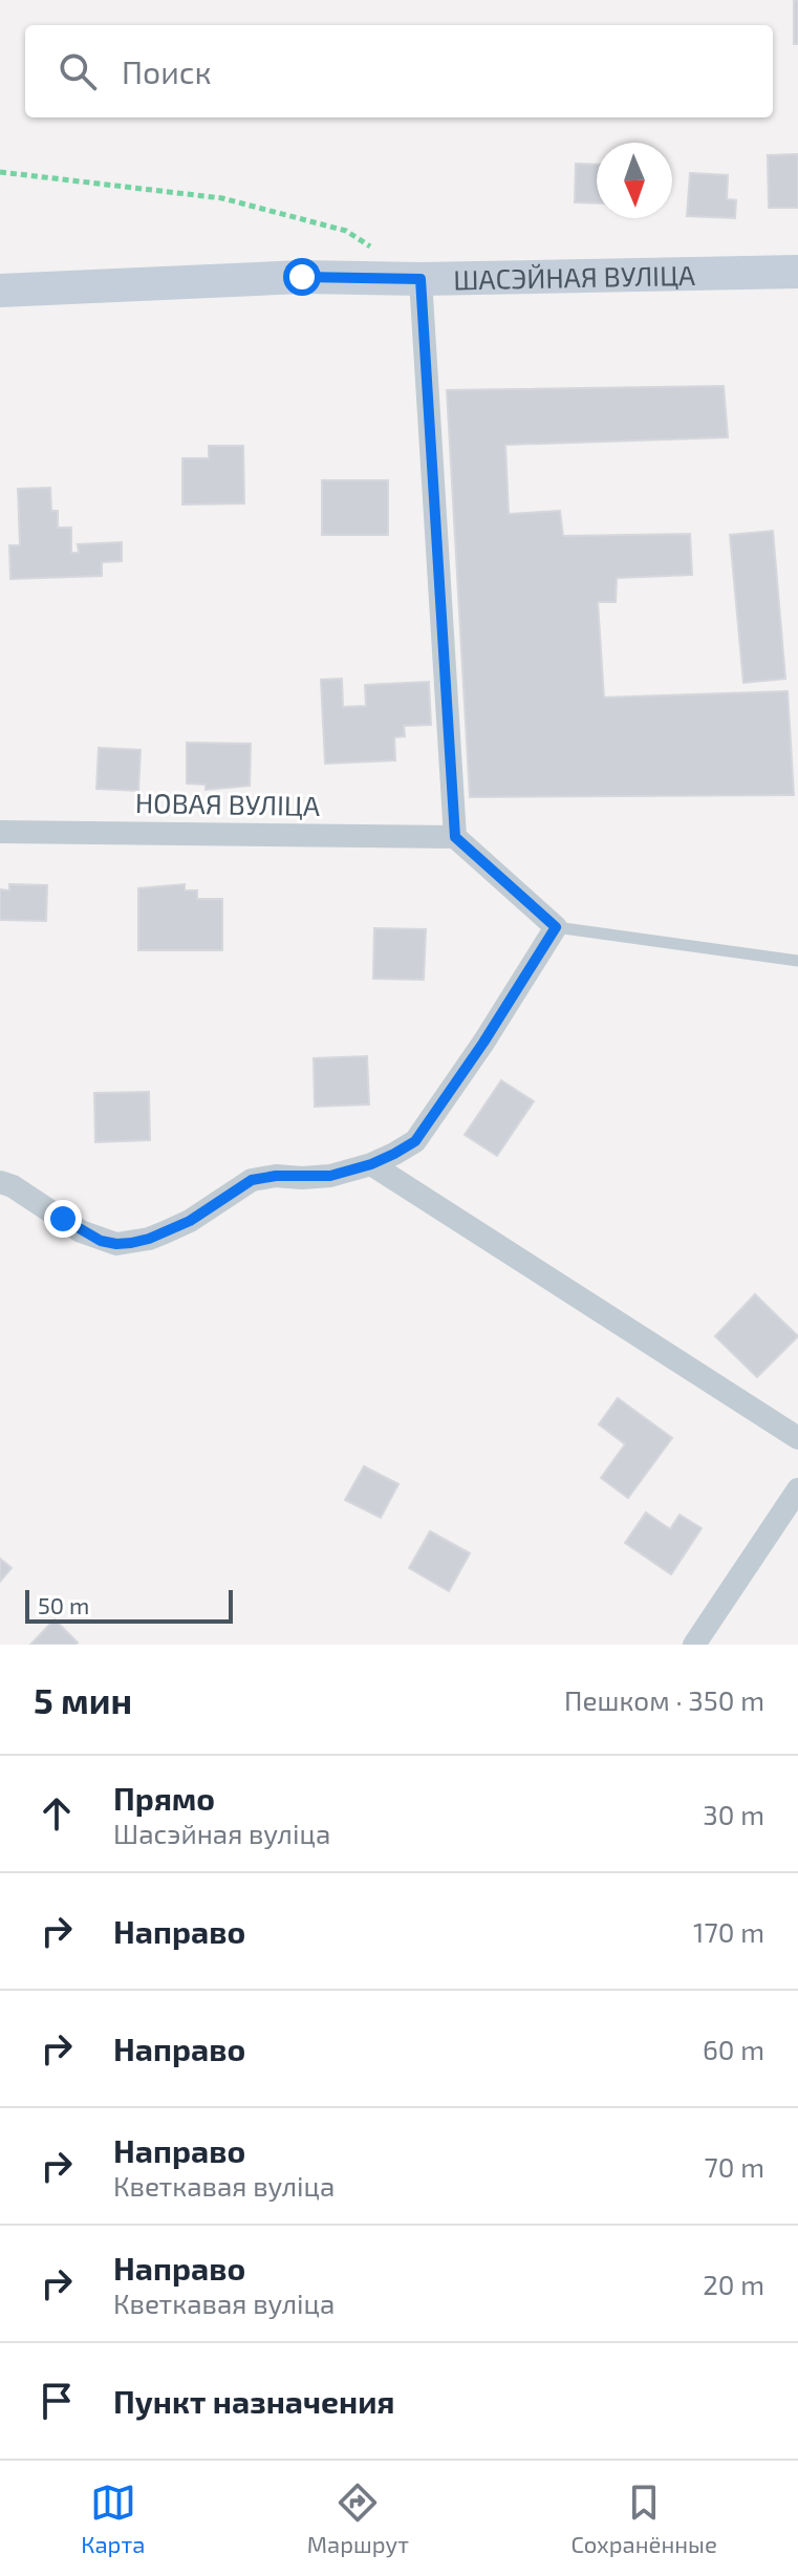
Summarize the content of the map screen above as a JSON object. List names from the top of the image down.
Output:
{
  "streets": {
    "main road": ["ШАСЭЙНАЯ ВУЛІЦА"],
    "street": ["НОВАЯ ВУЛІЦА"]
  },
  "scale_bar": "50 m",
  "north": "bottom",
  "page": {
    "search": "Поиск",
    "scale": "50 m",
    "heading": ["5 мин", "Пешком · 350 m"],
    "list": [
      ["Прямо", "Шасэйная вуліца", "30 m"],
      ["Направо", "170 m"],
      ["Направо", "60 m"],
      ["Направо", "Кветкавая вуліца", "70 m"],
      ["Направо", "Кветкавая вуліца", "20 m"],
      "Пункт назначения"
    ],
    "nav": ["Карта", "Маршрут", "Сохранённые"]
  }
}
